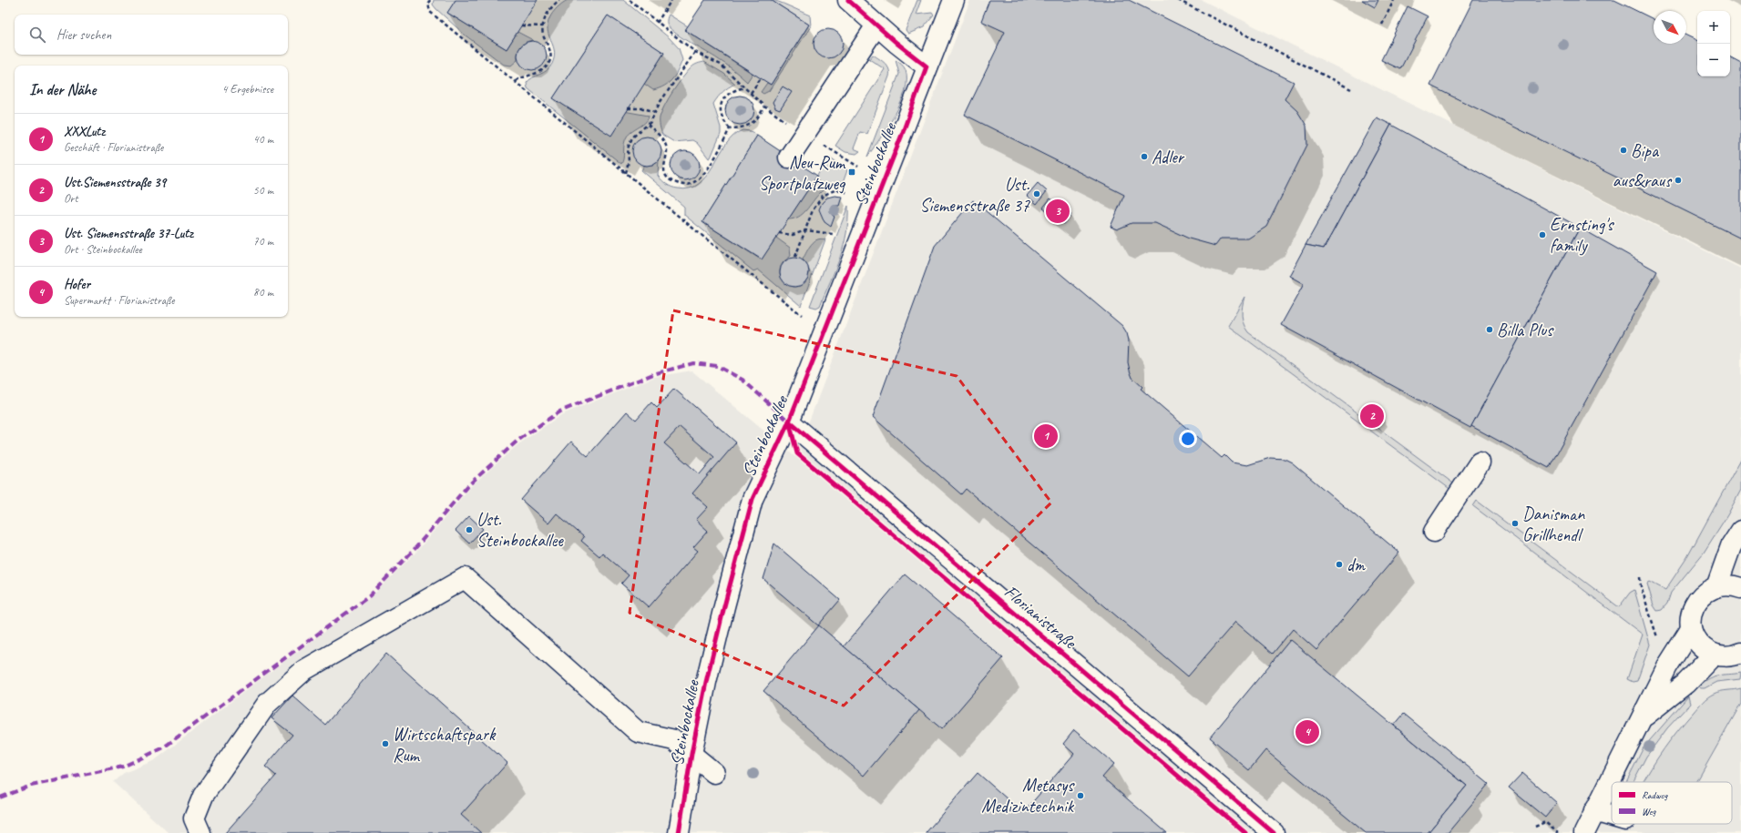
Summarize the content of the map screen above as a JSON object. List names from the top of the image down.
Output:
{
  "streets": {
    "street": ["Steinbockallee", "Florianistraße"]
  },
  "crossings": [
    ["Steinbockallee", "Florianistraße"]
  ],
  "places": {
    "other": [
      "Bipa",
      "Adler",
      "aus&raus",
      "Ust. Siemensstraße 37",
      "Ernsting's family",
      "Billa Plus",
      "Danisman Grillhendl",
      "Ust. Steinbockallee",
      "dm",
      "Wirtschaftspark Rum",
      "Metasys Medizintechnik"
    ],
    "transit": ["Neu-Rum Sportplatzweg"]
  },
  "legend": ["Radweg", "Weg"],
  "north": "bottom right",
  "page": {
    "map_buttons": ["+", "−"],
    "search": "Hier suchen",
    "heading": ["In der Nähe", "4 Ergebnisse"],
    "list": [
      {
        "mark": "1",
        "name": "XXXLutz",
        "note": "Geschäft · Florianistraße",
        "value": "40 m"
      },
      {
        "mark": "2",
        "name": "Ust.Siemensstraße 39",
        "note": "Ort",
        "value": "50 m"
      },
      {
        "mark": "3",
        "name": "Ust. Siemensstraße 37-Lutz",
        "note": "Ort · Steinbockallee",
        "value": "70 m"
      },
      {
        "mark": "4",
        "name": "Hofer",
        "note": "Supermarkt · Florianistraße",
        "value": "80 m"
      }
    ],
    "pins": [
      "3",
      "2",
      "1",
      "4"
    ]
  }
}
